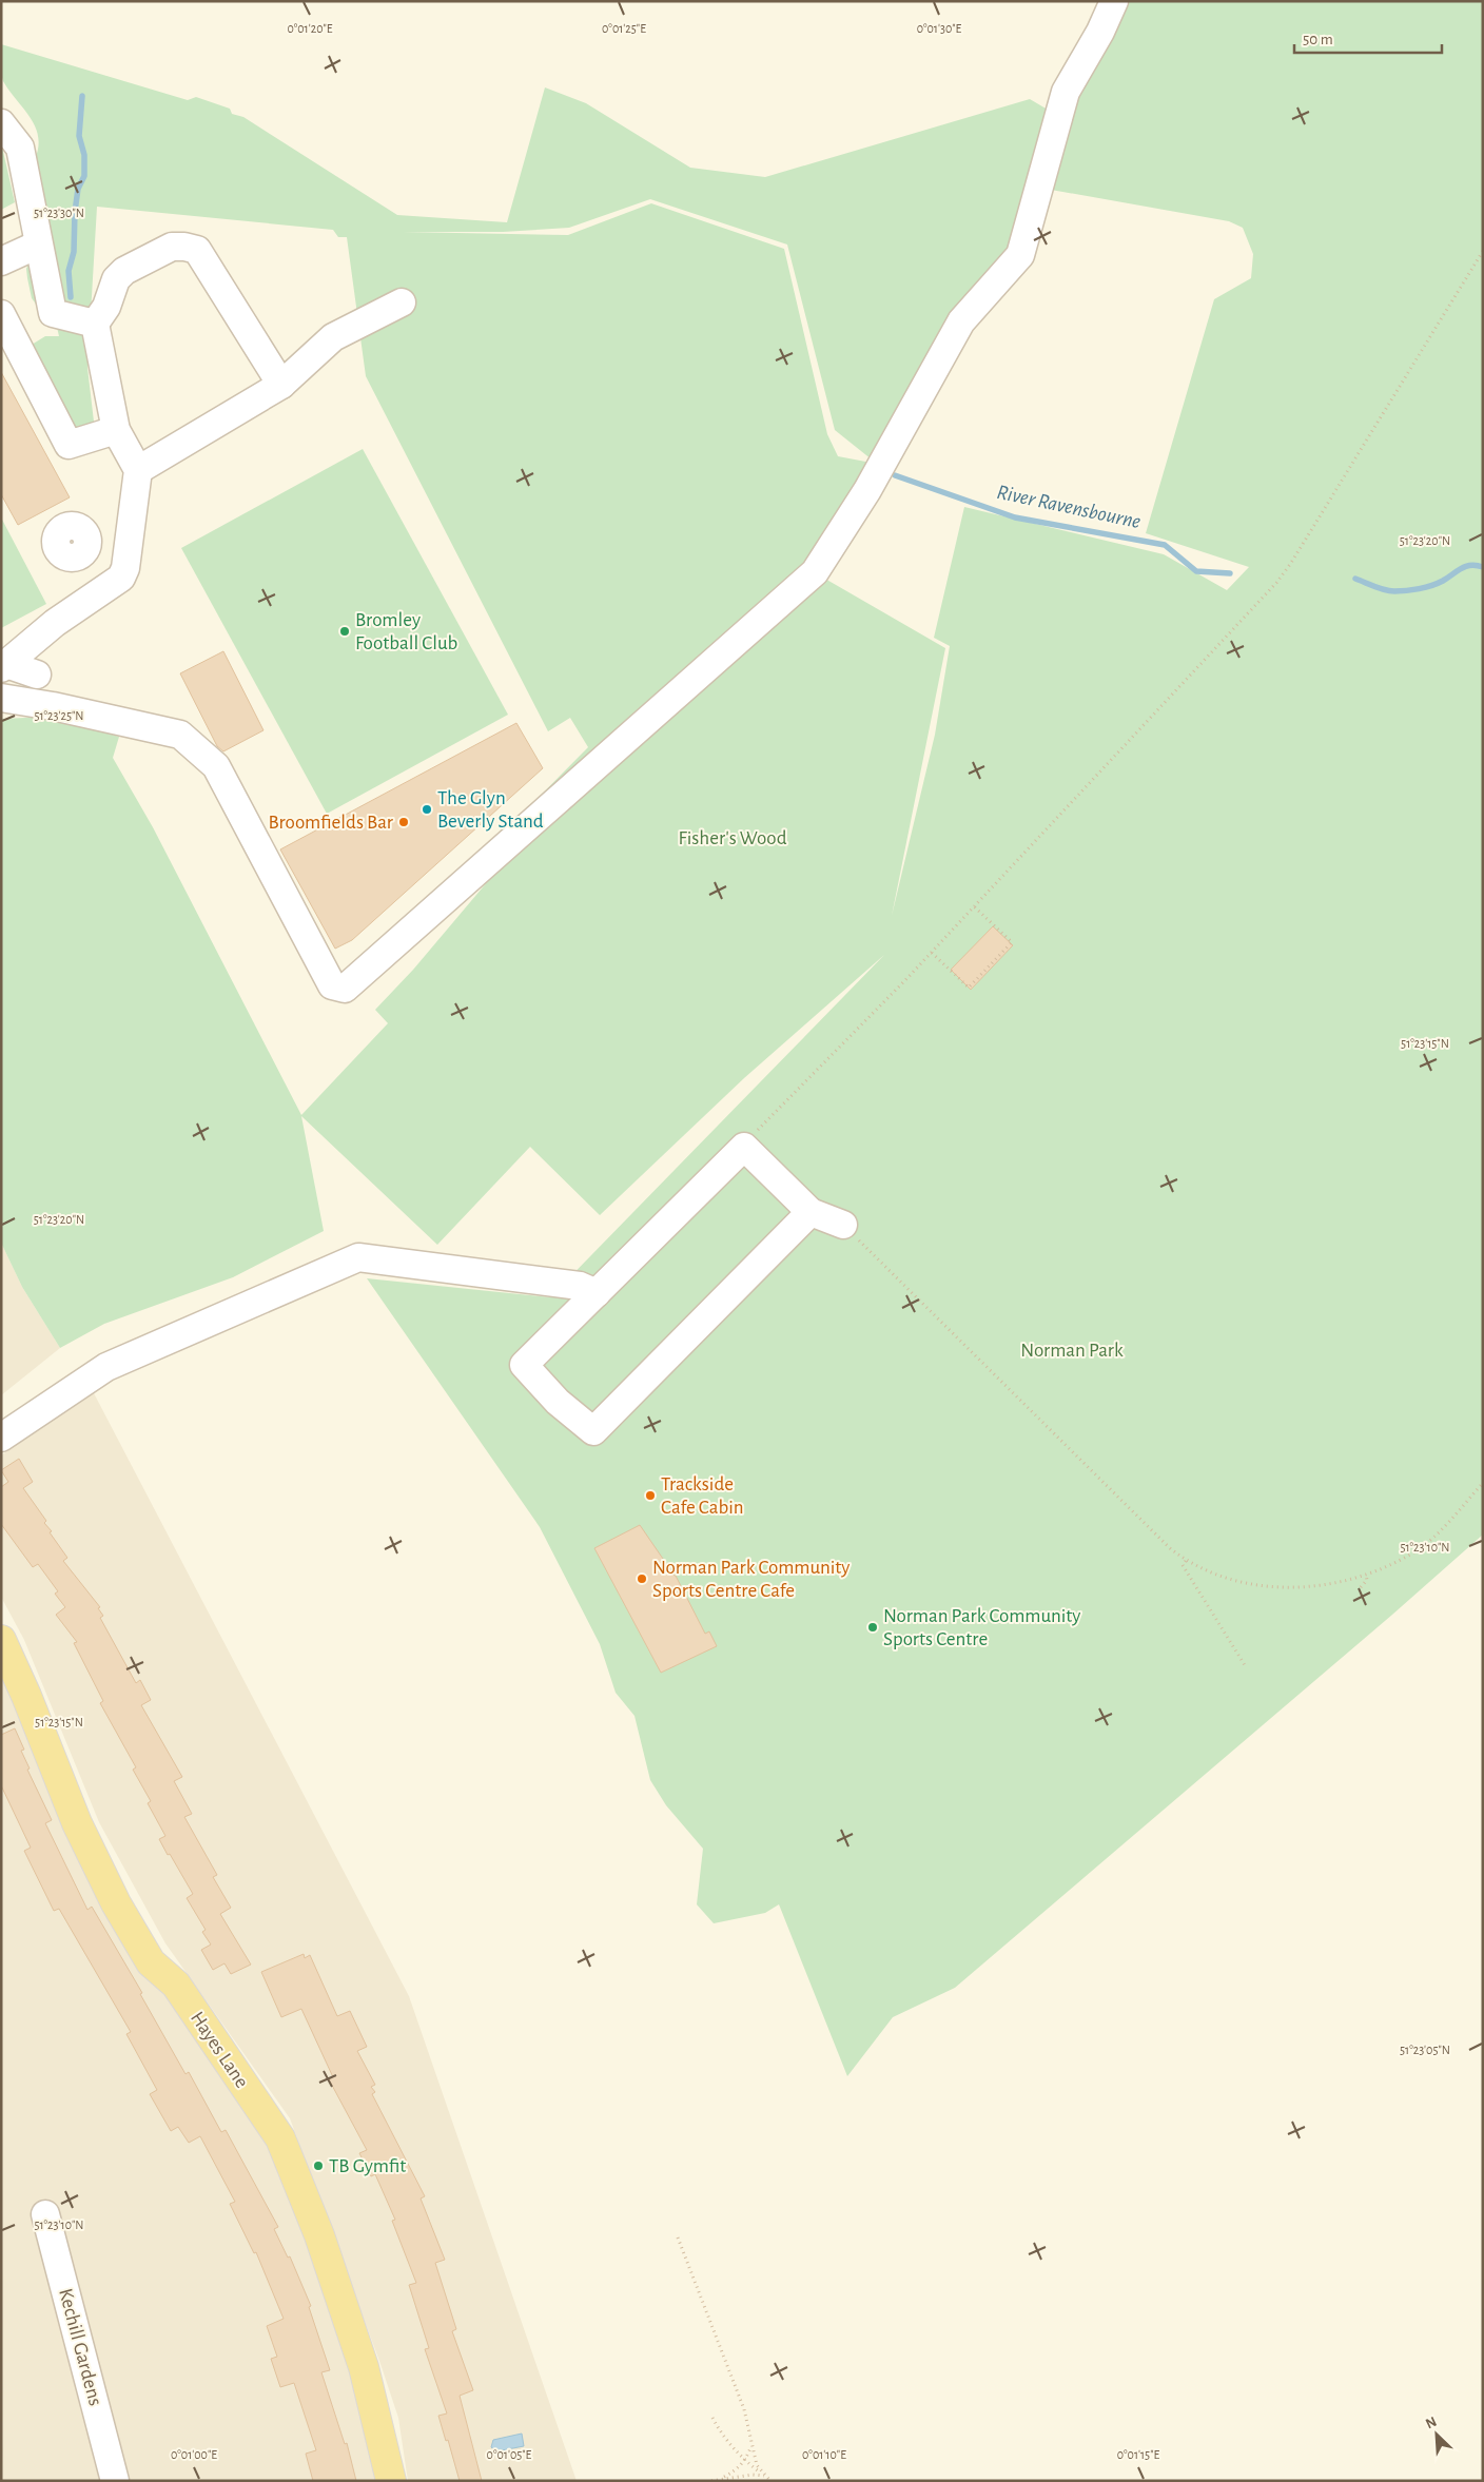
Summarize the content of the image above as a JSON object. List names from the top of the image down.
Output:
{
  "streets": {
    "main road": ["Hayes Lane"],
    "street": ["Kechill Gardens"]
  },
  "water": ["River Ravensbourne"],
  "parks": ["Fisher's Wood", "Norman Park"],
  "places": [
    "Bromley Football Club",
    "The Glyn Beverly Stand",
    "Broomfields Bar",
    "Trackside Cafe Cabin",
    "Norman Park Community Sports Centre Cafe",
    "Norman Park Community Sports Centre",
    "TB Gymfit"
  ],
  "scale_bar": "50 m",
  "north": "top left",
  "coordinates": [
    "0°01'20\"E",
    "0°01'25\"E",
    "0°01'30\"E",
    "51°23'30\"N",
    "51°23'20\"N",
    "51°23'25\"N",
    "51°23'15\"N",
    "51°23'10\"N",
    "51°23'05\"N",
    "0°01'00\"E",
    "0°01'05\"E",
    "0°01'10\"E",
    "0°01'15\"E"
  ]
}
